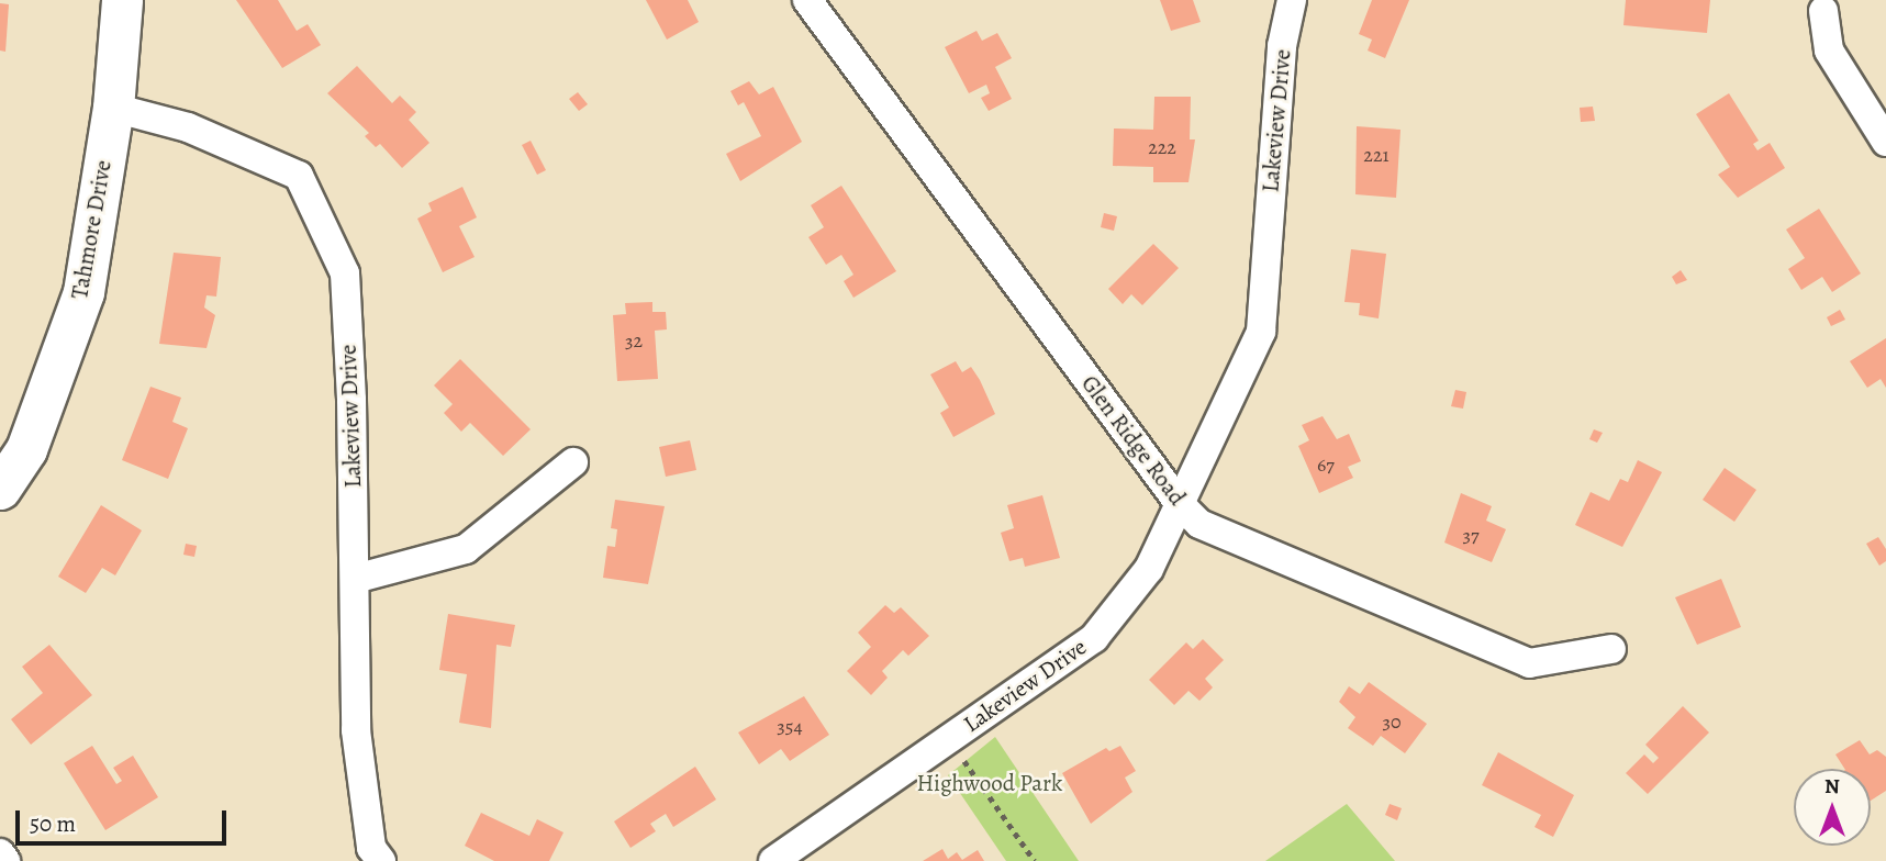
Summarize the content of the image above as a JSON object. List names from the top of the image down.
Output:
{
  "streets": {
    "street": ["Lakeview Drive", "Tahmore Drive", "Glen Ridge Road"]
  },
  "crossings": [
    ["Lakeview Drive", "Tahmore Drive"],
    ["Lakeview Drive", "Glen Ridge Road"]
  ],
  "parks": ["Highwood Park"],
  "house_numbers": [
    "222",
    "221",
    "32",
    "67",
    "37",
    "30",
    "354"
  ],
  "scale_bar": "50 m",
  "north": "top"
}
